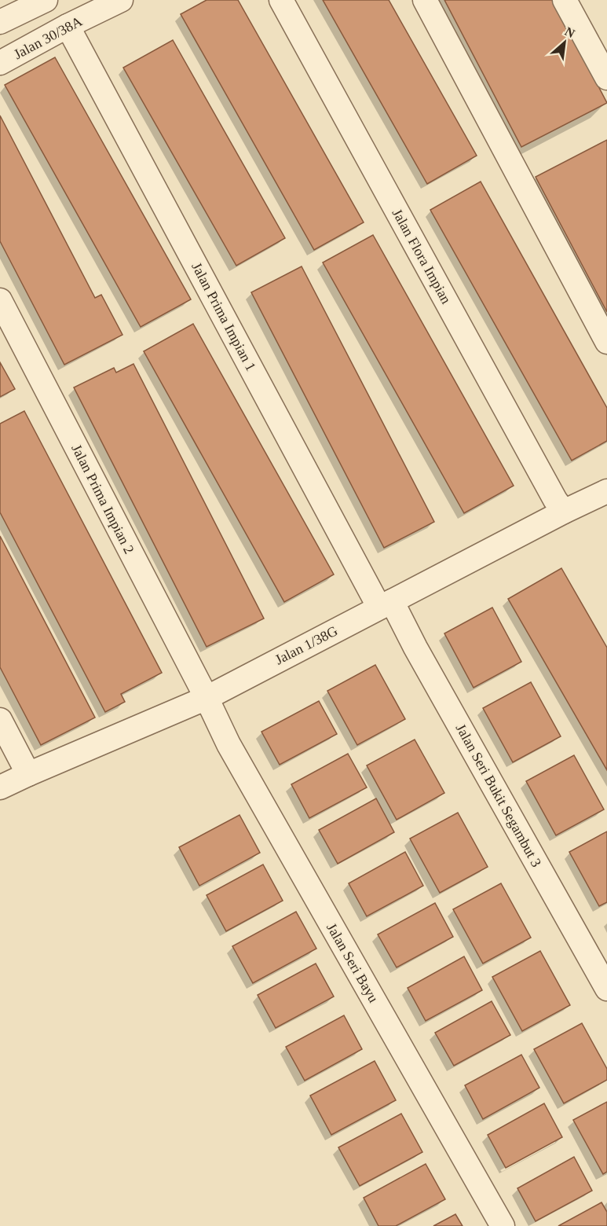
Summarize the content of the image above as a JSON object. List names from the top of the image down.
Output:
{
  "streets": {
    "street": [
      "Jalan 30/38A",
      "Jalan Flora Impian",
      "Jalan Prima Impian 1",
      "Jalan Prima Impian 2",
      "Jalan 1/38G",
      "Jalan Seri Bukit Segambut 3",
      "Jalan Seri Bayu"
    ]
  },
  "crossings": [
    ["Jalan 30/38A", "Jalan Prima Impian 1"],
    ["Jalan Flora Impian", "Jalan 1/38G"],
    ["Jalan Prima Impian 1", "Jalan 1/38G"],
    ["Jalan Prima Impian 1", "Jalan Seri Bukit Segambut 3"],
    ["Jalan Prima Impian 2", "Jalan 1/38G"],
    ["Jalan Prima Impian 2", "Jalan Seri Bayu"],
    ["Jalan 1/38G", "Jalan Seri Bukit Segambut 3"],
    ["Jalan 1/38G", "Jalan Seri Bayu"]
  ],
  "north": "top right"
}
